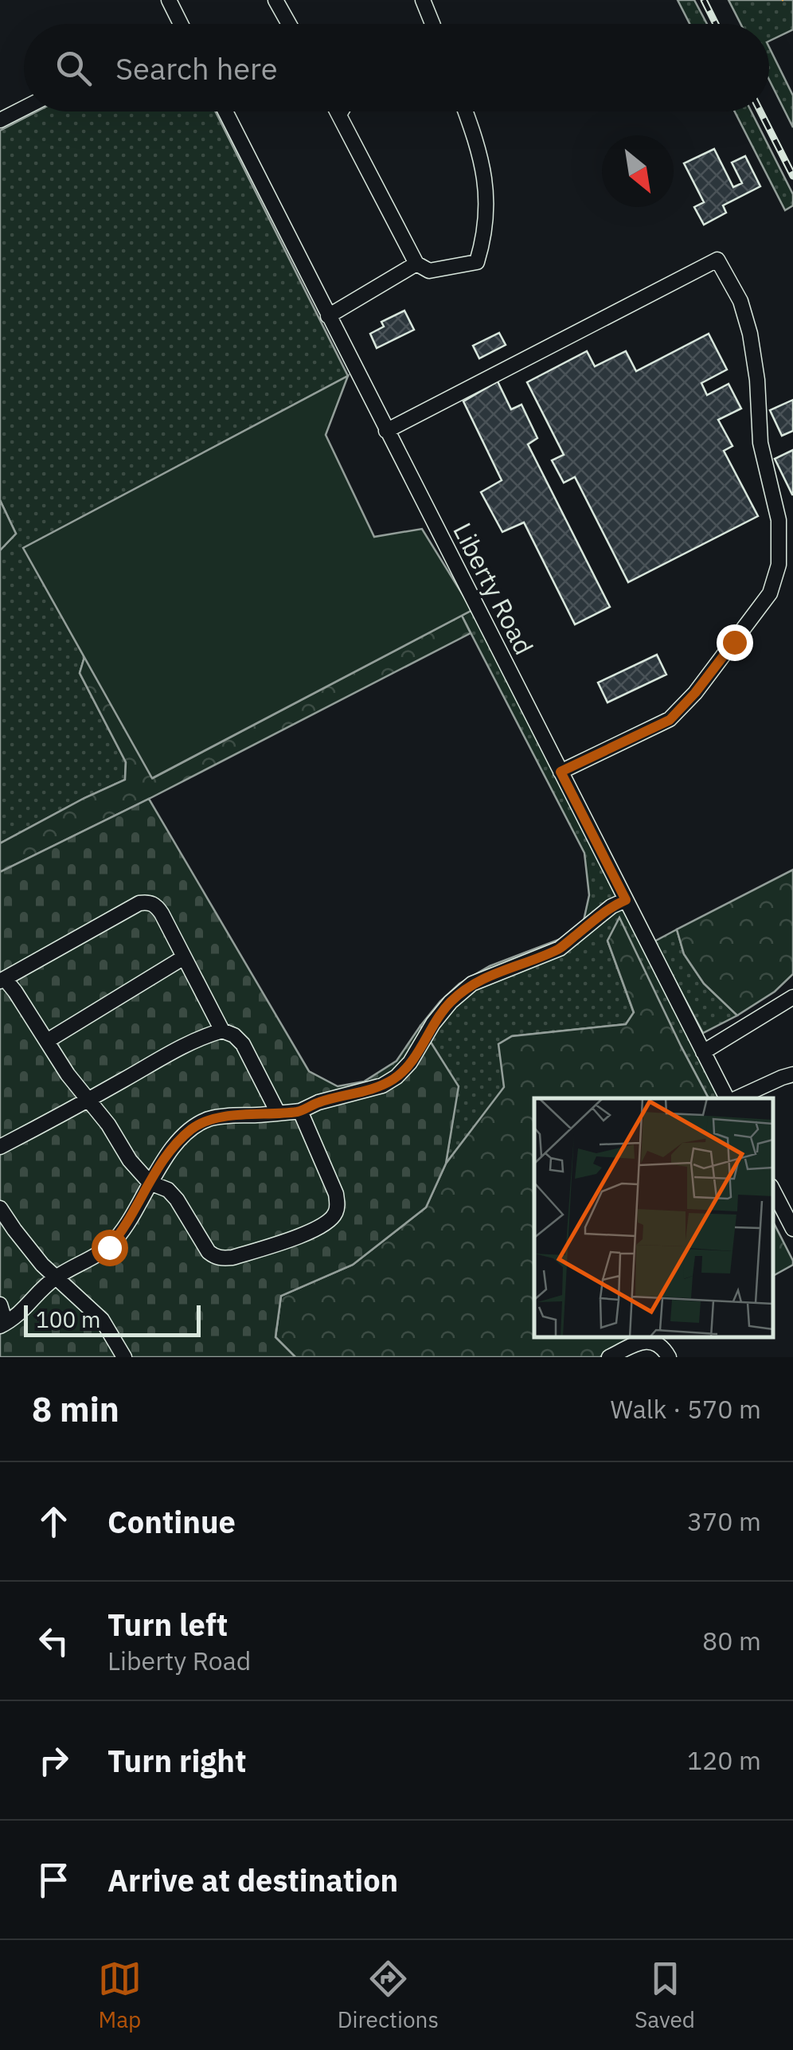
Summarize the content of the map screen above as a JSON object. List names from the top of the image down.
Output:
{
  "streets": {
    "street": ["Liberty Road"]
  },
  "scale_bar": "100 m",
  "north": "bottom right",
  "page": {
    "search": "Search here",
    "scale": "100 m",
    "heading": ["8 min", "Walk · 570 m"],
    "list": [
      ["Continue", "370 m"],
      ["Turn left", "Liberty Road", "80 m"],
      ["Turn right", "120 m"],
      "Arrive at destination"
    ],
    "nav": ["Map", "Directions", "Saved"]
  }
}
